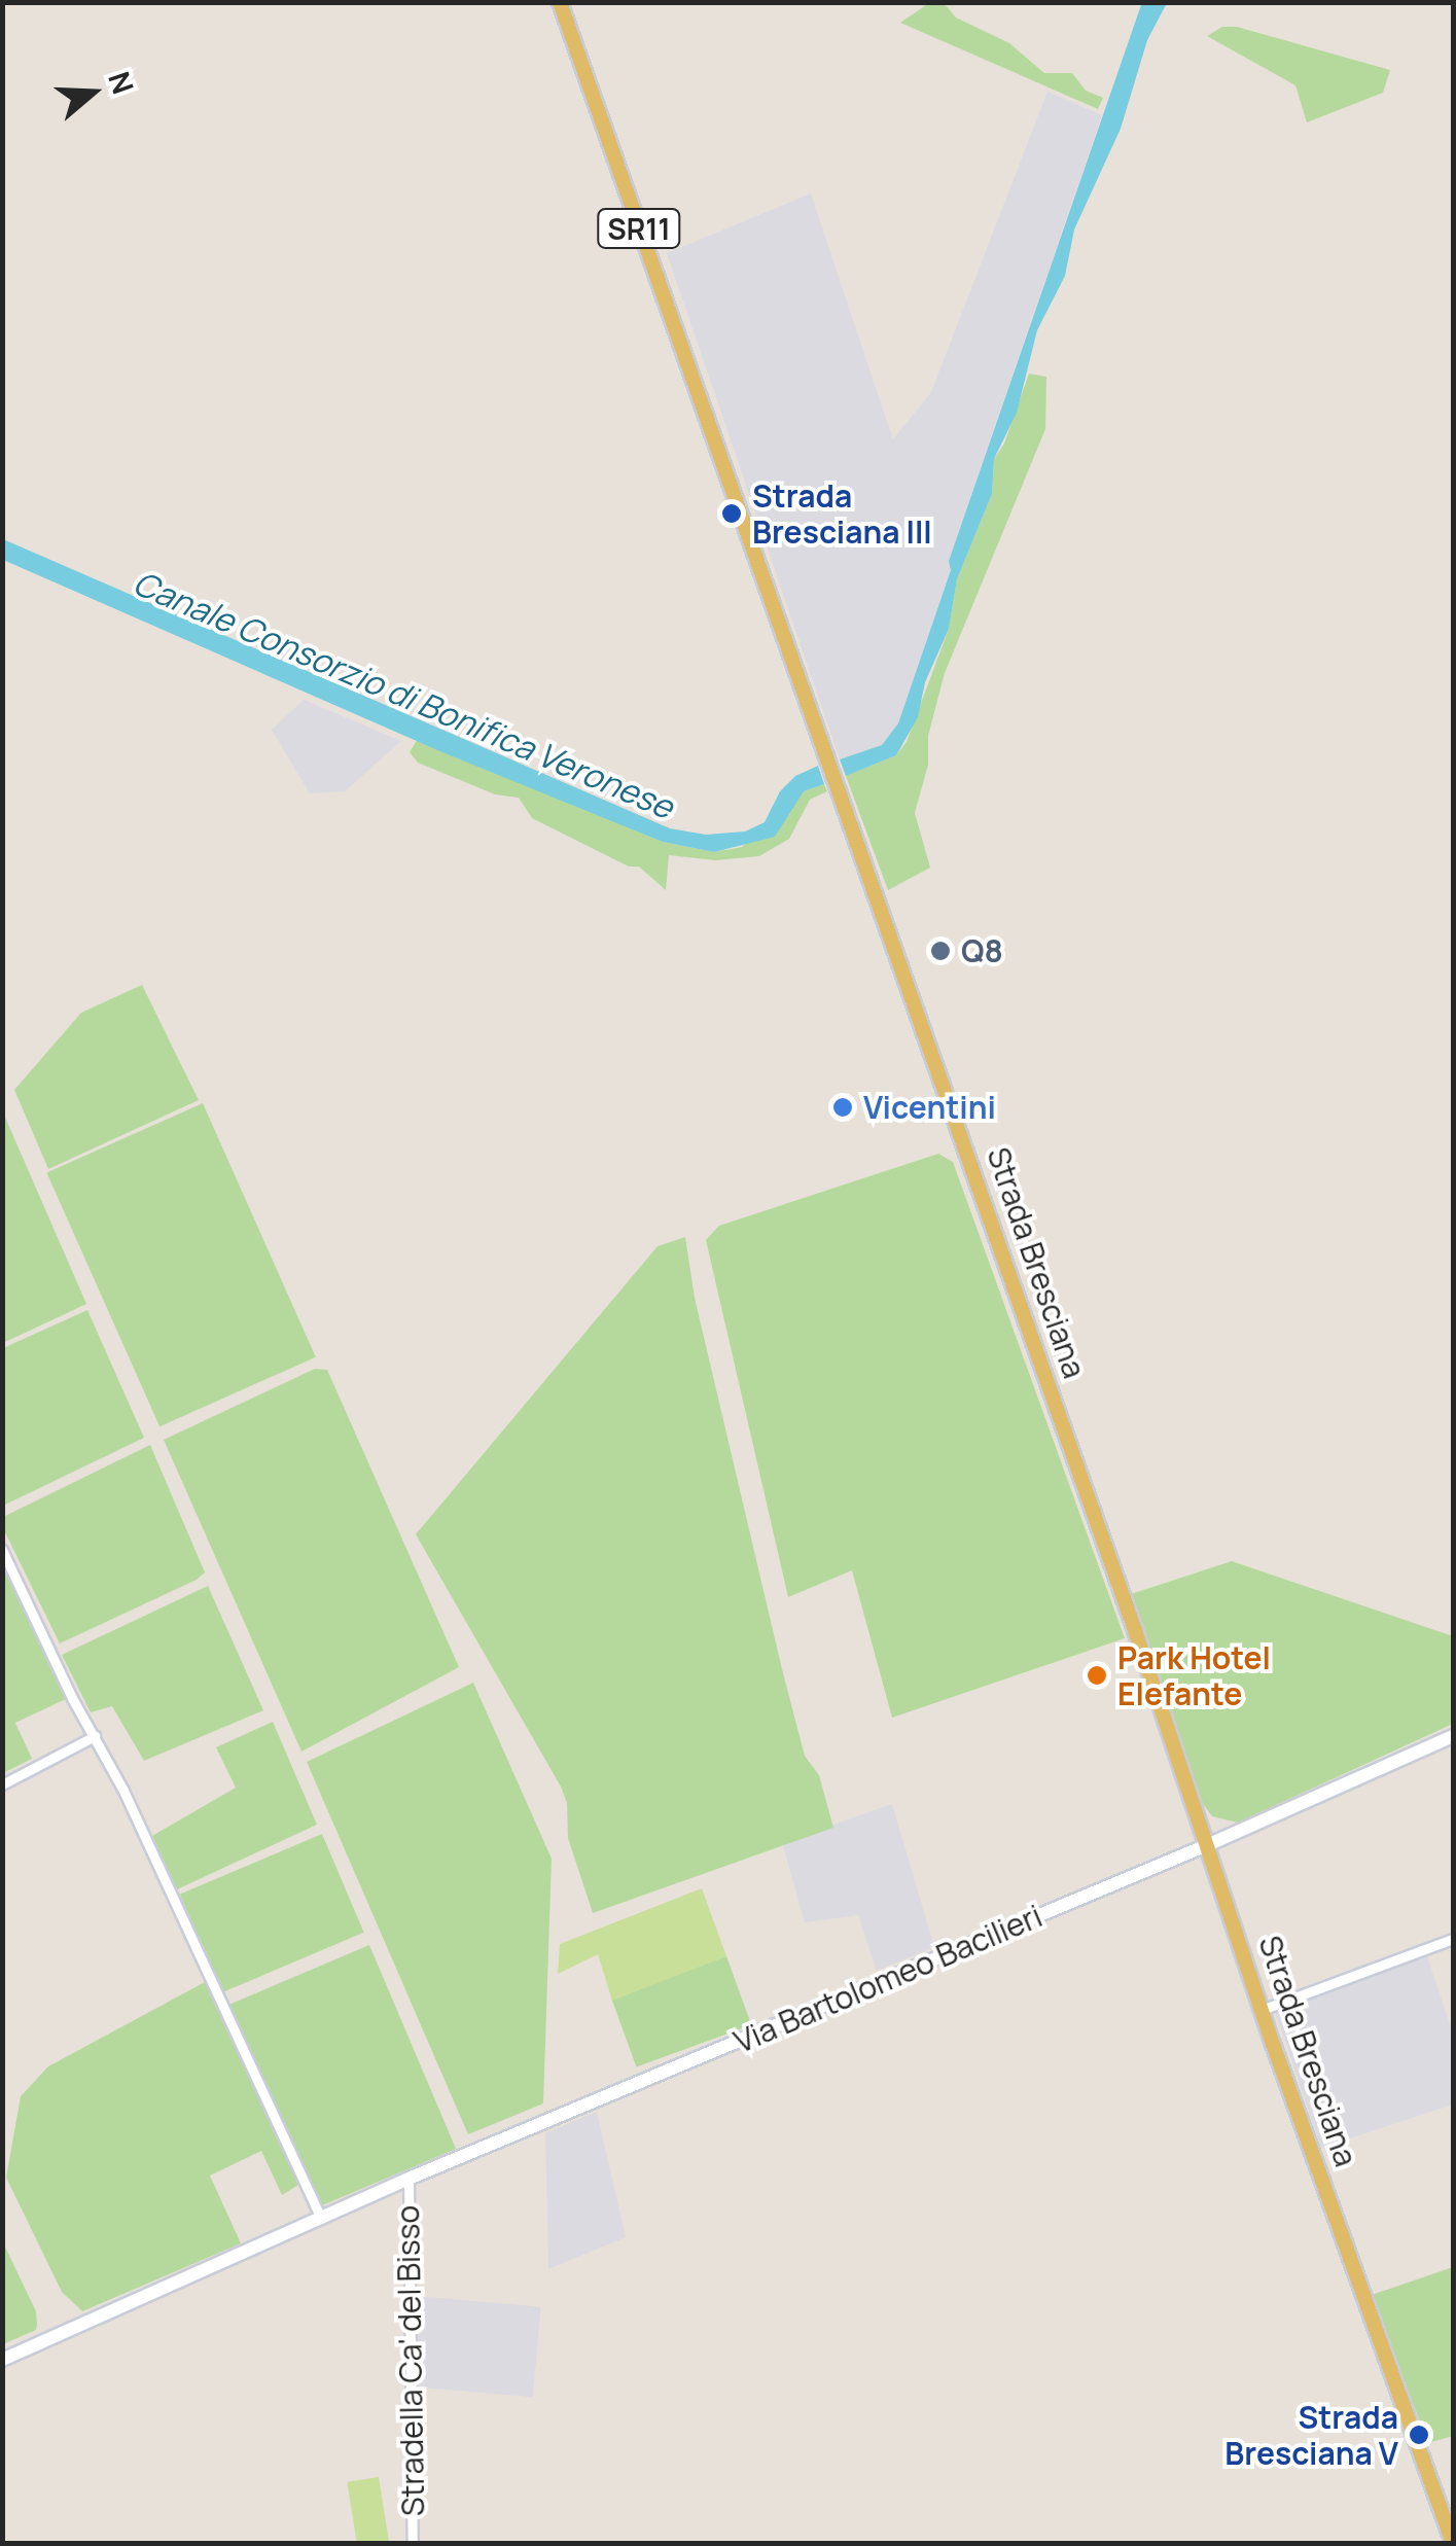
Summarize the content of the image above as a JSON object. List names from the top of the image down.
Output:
{
  "streets": {
    "main road": ["SR11", "Strada Bresciana"],
    "street": ["Via Bartolomeo Bacilieri", "Stradella Ca' del Bisso"]
  },
  "crossings": [
    ["Strada Bresciana", "Via Bartolomeo Bacilieri"],
    ["Via Bartolomeo Bacilieri", "Stradella Ca' del Bisso"]
  ],
  "water": ["Canale Consorzio di Bonifica Veronese"],
  "places": [
    "Strada Bresciana III",
    "Q8",
    "Vicentini",
    "Park Hotel Elefante",
    "Strada Bresciana V"
  ],
  "north": "right"
}
